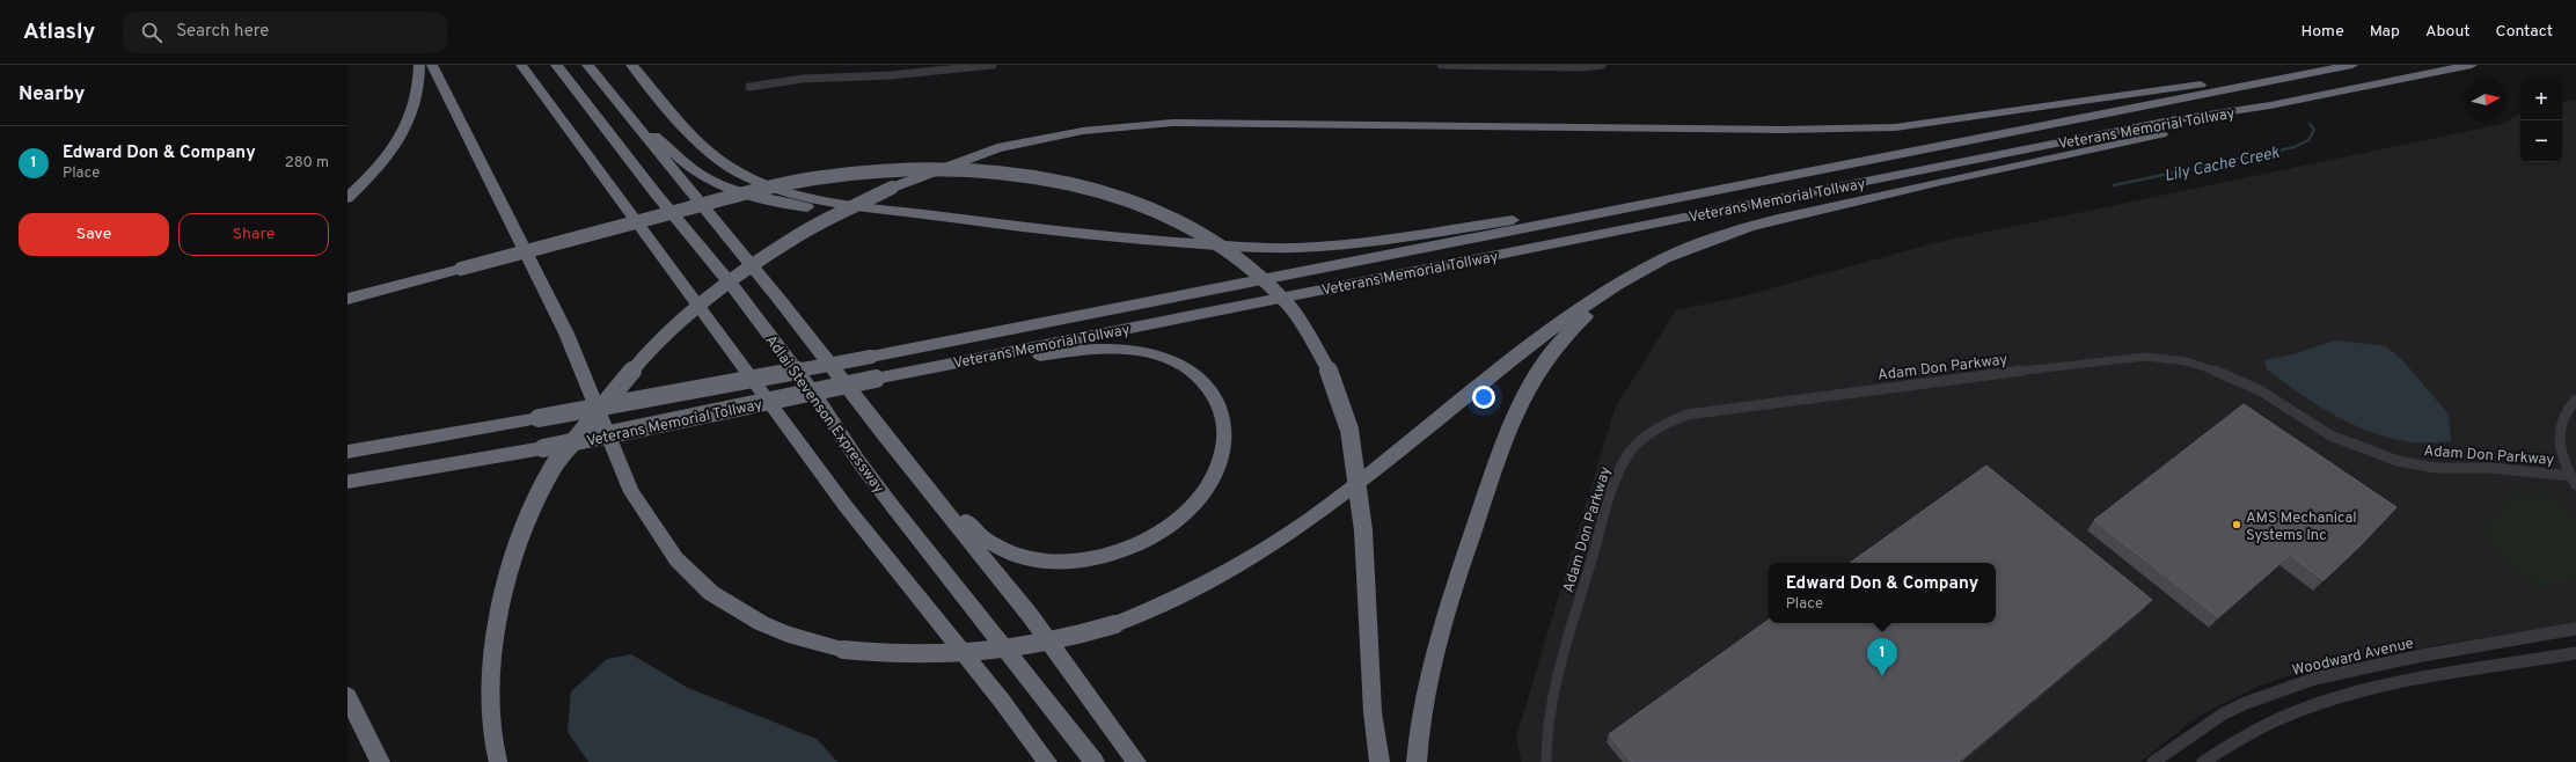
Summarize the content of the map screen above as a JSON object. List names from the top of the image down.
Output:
{
  "streets": {
    "highway": ["Veterans Memorial Tollway", "Adlai Stevenson Expressway"],
    "street": ["Adam Don Parkway", "Woodward Avenue"]
  },
  "water": ["Lily Cache Creek"],
  "places": ["AMS Mechanical Systems Inc"],
  "north": "right",
  "page": {
    "header": "Atlasly",
    "search": "Search here",
    "nav": [
      "Home",
      "Map",
      "About",
      "Contact"
    ],
    "heading": "Nearby",
    "map_buttons": ["+", "−"],
    "list": [
      {
        "mark": "1",
        "name": "Edward Don & Company",
        "note": "Place",
        "value": "280 m"
      }
    ],
    "buttons": ["Save", "Share"],
    "popup": ["Edward Don & Company", "Place"],
    "pins": "1"
  }
}
